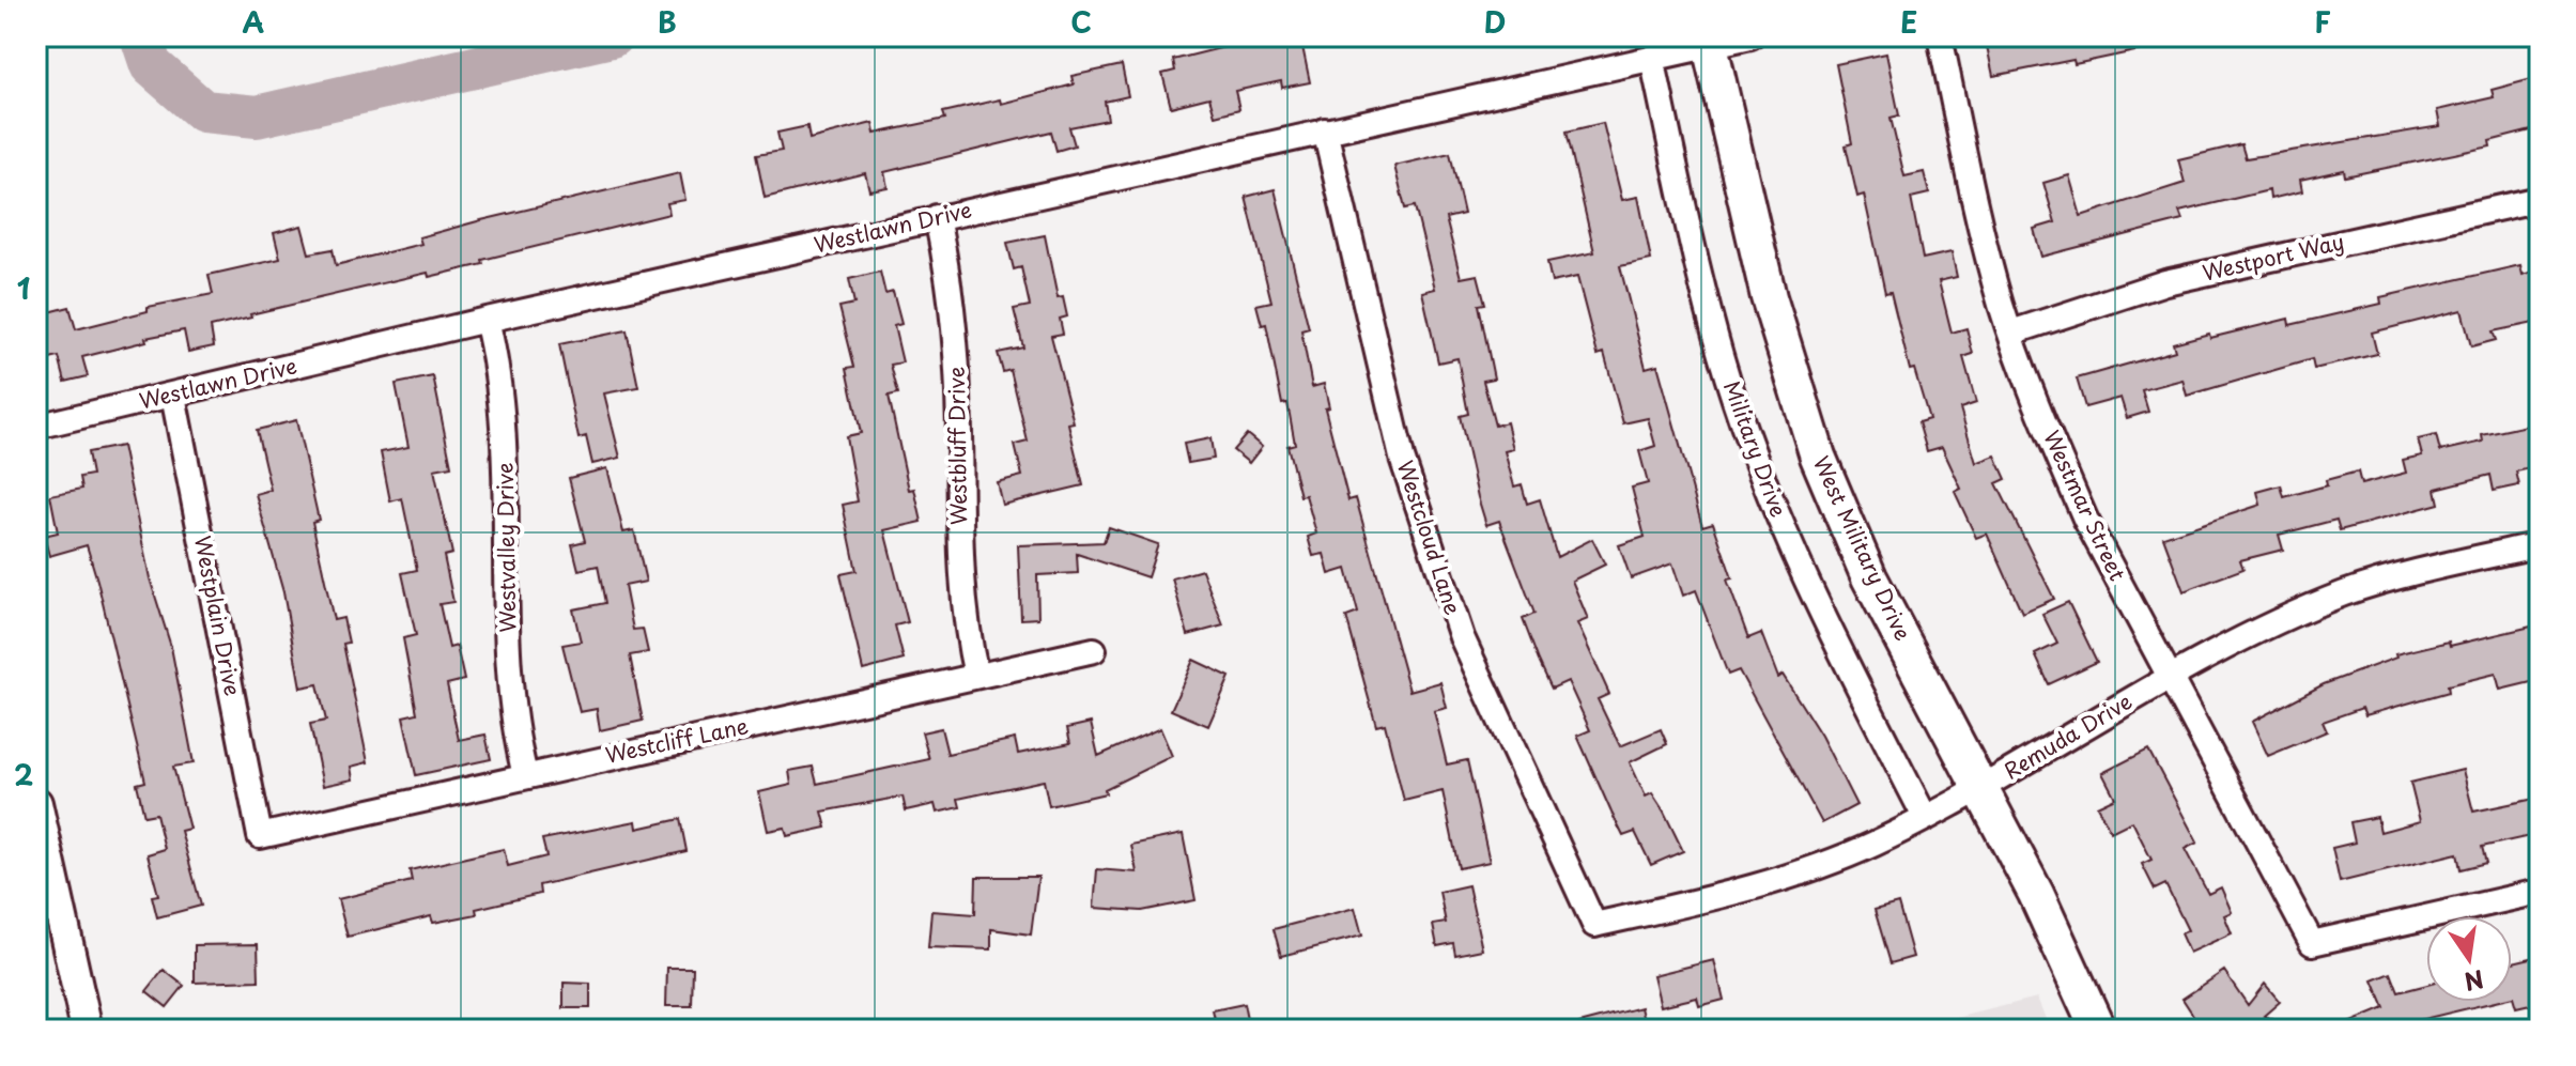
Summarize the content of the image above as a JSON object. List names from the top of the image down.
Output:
{
  "streets": {
    "main road": ["West Military Drive"],
    "street": [
      "Westlawn Drive",
      "Westport Way",
      "Westbluff Drive",
      "Military Drive",
      "Westmar Street",
      "Westcloud Lane",
      "Westvalley Drive",
      "Westplain Drive",
      "Remuda Drive",
      "Westcliff Lane"
    ]
  },
  "crossings": [
    ["Westlawn Drive", "Westbluff Drive"],
    ["Westlawn Drive", "Military Drive"],
    ["Westlawn Drive", "Westcloud Lane"],
    ["Westlawn Drive", "Westvalley Drive"],
    ["Westlawn Drive", "West Military Drive"],
    ["Westlawn Drive", "Westplain Drive"],
    ["Westport Way", "Westmar Street"],
    ["Westbluff Drive", "Westcliff Lane"],
    ["Military Drive", "Remuda Drive"],
    ["Westmar Street", "Remuda Drive"],
    ["Westcloud Lane", "Remuda Drive"],
    ["Westvalley Drive", "Westcliff Lane"],
    ["West Military Drive", "Remuda Drive"],
    ["Westplain Drive", "Westcliff Lane"]
  ],
  "north": "bottom",
  "grid": {
    "columns": [
      "A",
      "B",
      "C",
      "D",
      "E",
      "F"
    ],
    "rows": ["1", "2"]
  }
}
